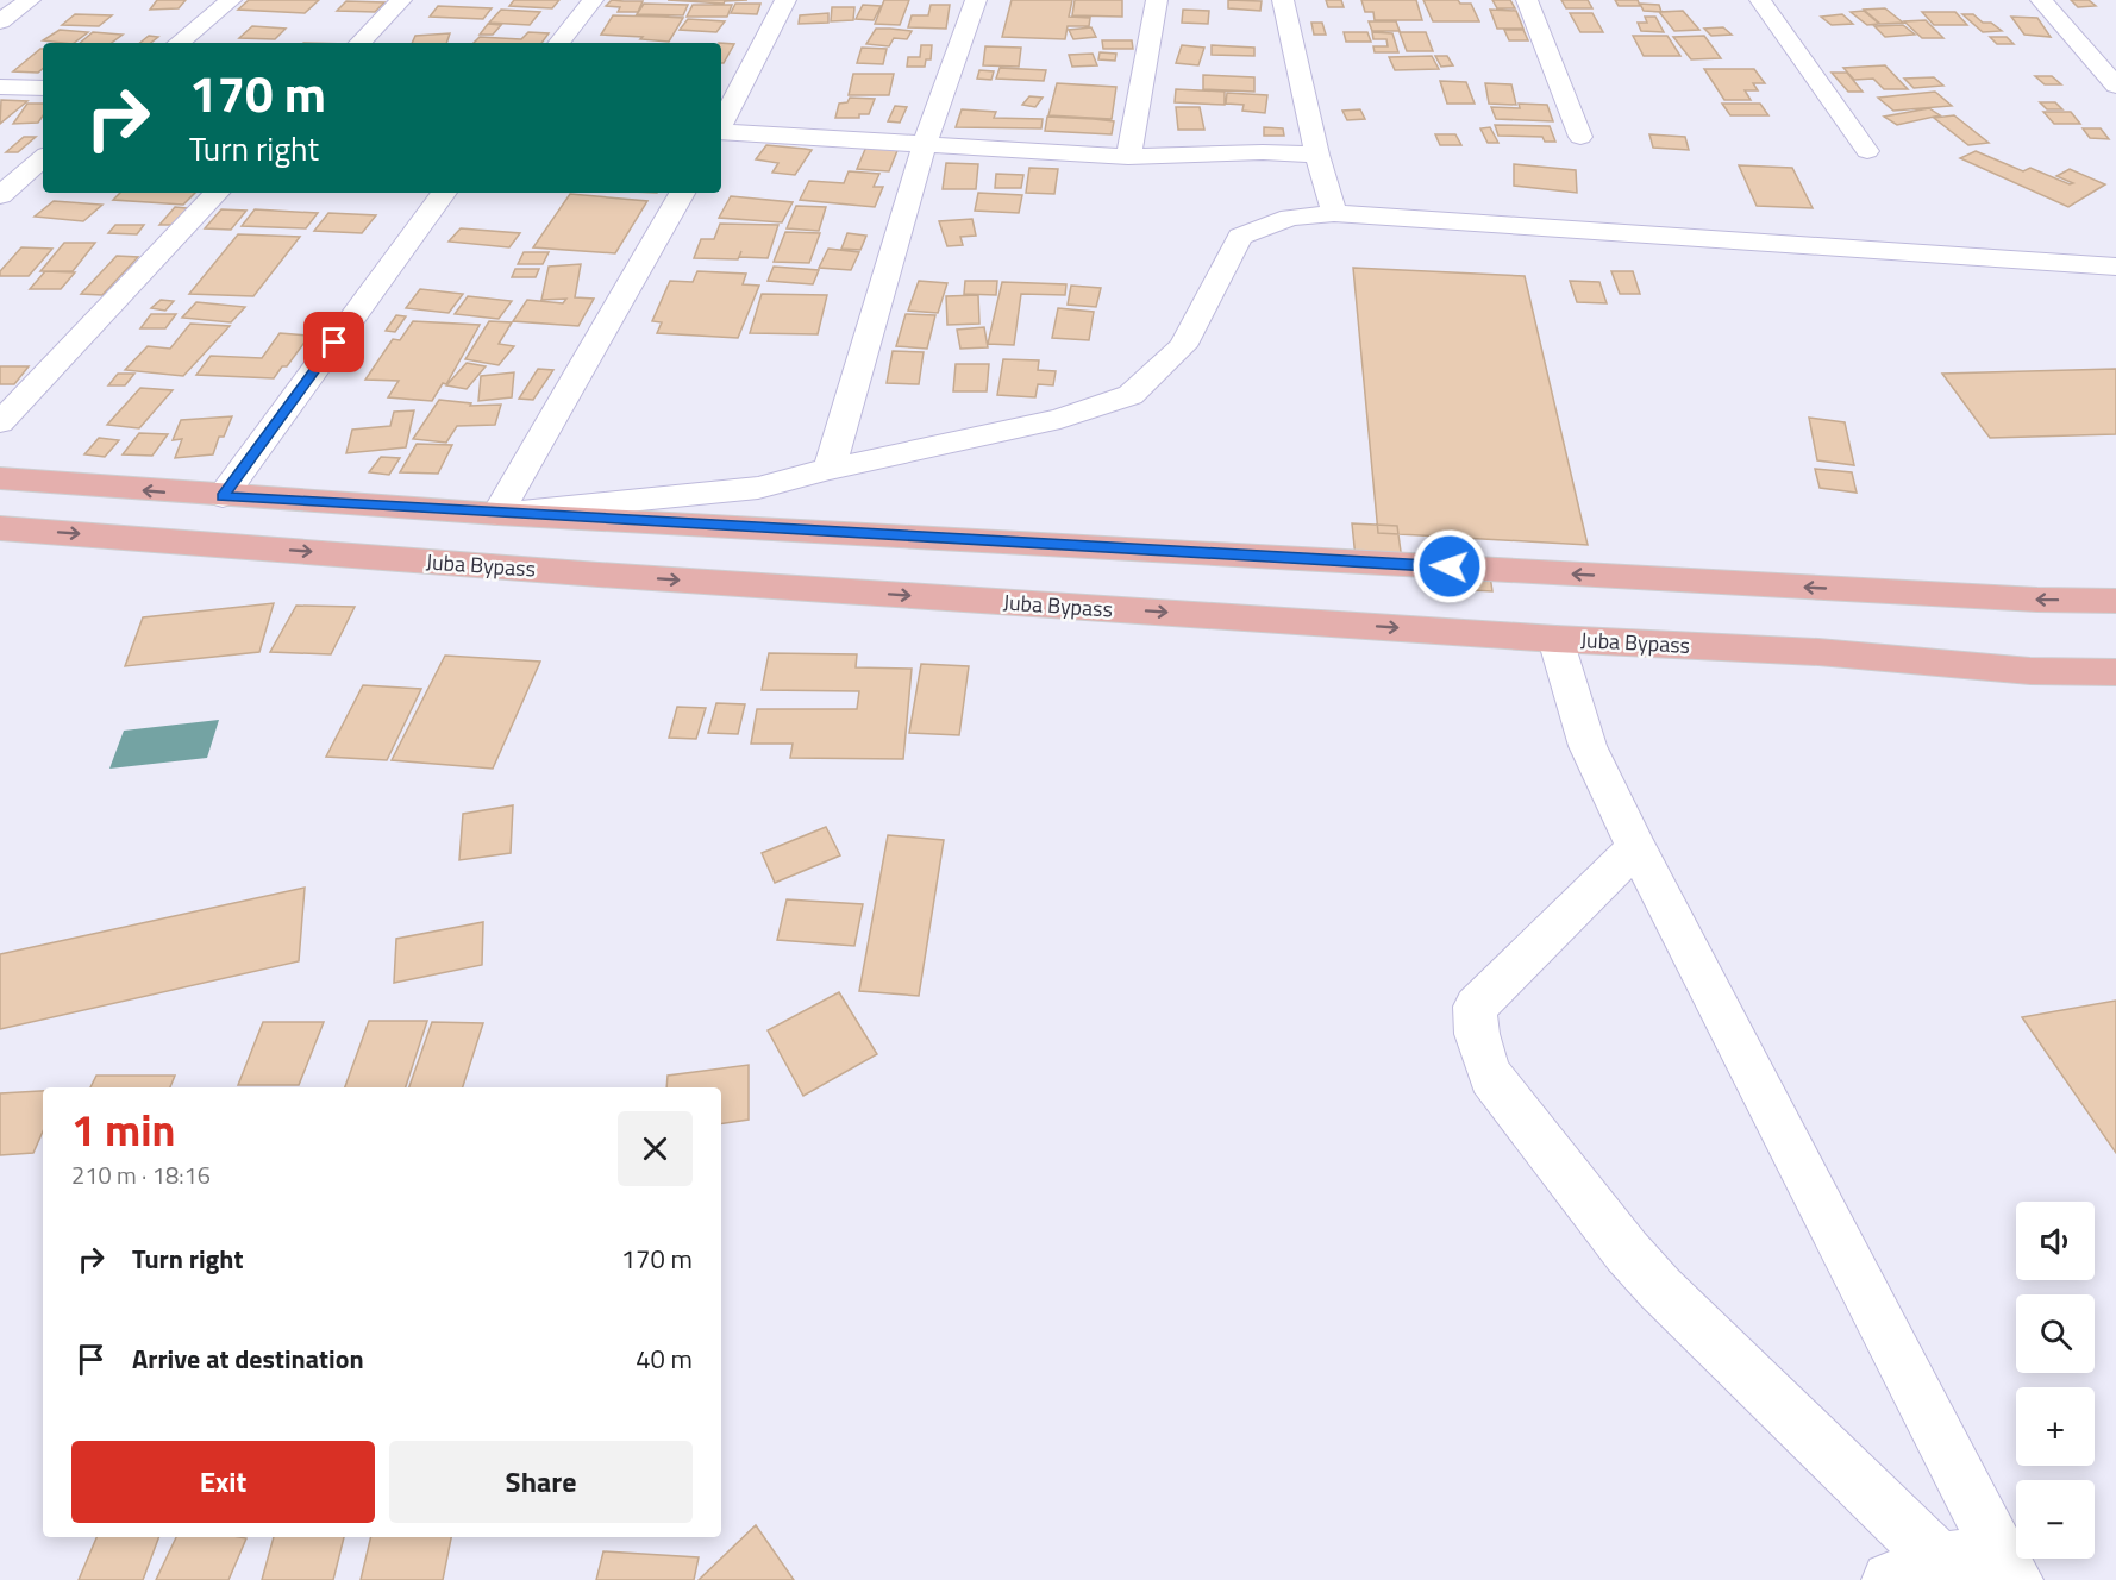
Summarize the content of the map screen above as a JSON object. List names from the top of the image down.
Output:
{
  "streets": {
    "main road": ["Juba Bypass"]
  },
  "page": {
    "turn": ["170 m", "Turn right"],
    "heading": ["1 min", "210 m · 18:16"],
    "map_buttons": ["+", "−"],
    "list": [
      {
        "name": "Turn right",
        "value": "170 m"
      },
      {
        "name": "Arrive at destination",
        "value": "40 m"
      }
    ],
    "buttons": ["Exit", "Share"]
  }
}
